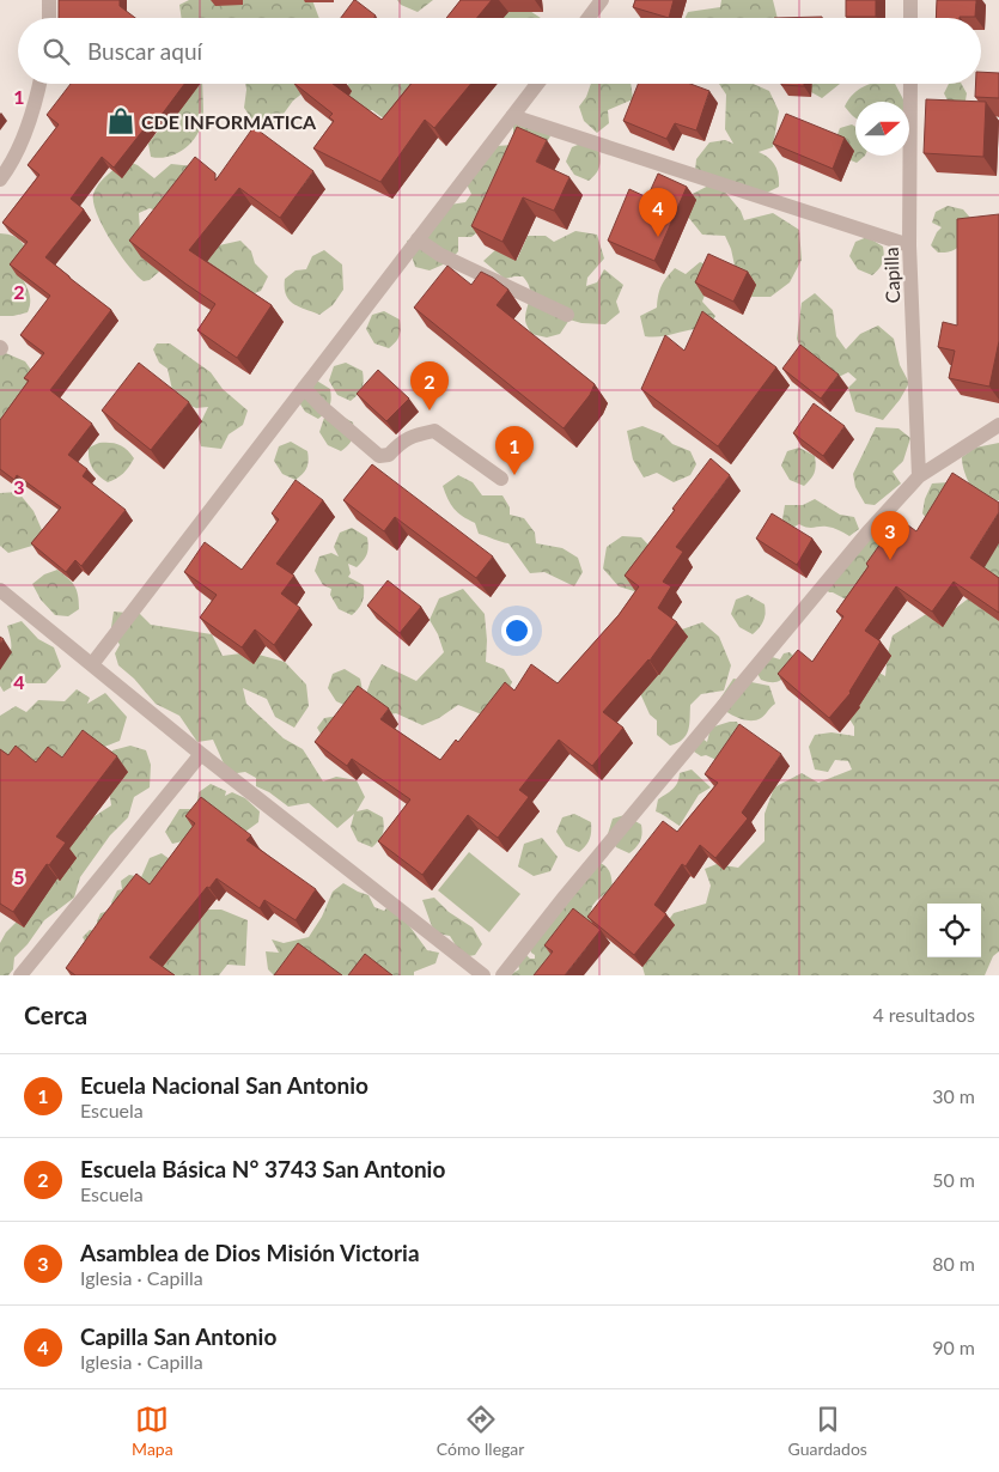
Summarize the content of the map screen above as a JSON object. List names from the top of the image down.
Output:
{
  "streets": {
    "street": ["Capilla"]
  },
  "places": {
    "shop": ["CDE INFORMATICA"]
  },
  "north": "right",
  "page": {
    "search": "Buscar aquí",
    "pins": [
      "4",
      "2",
      "1",
      "3"
    ],
    "heading": ["Cerca", "4 resultados"],
    "list": [
      {
        "mark": "1",
        "name": "Ecuela Nacional San Antonio",
        "note": "Escuela",
        "value": "30 m"
      },
      {
        "mark": "2",
        "name": "Escuela Básica N° 3743 San Antonio",
        "note": "Escuela",
        "value": "50 m"
      },
      {
        "mark": "3",
        "name": "Asamblea de Dios Misión Victoria",
        "note": "Iglesia · Capilla",
        "value": "80 m"
      },
      {
        "mark": "4",
        "name": "Capilla San Antonio",
        "note": "Iglesia · Capilla",
        "value": "90 m"
      }
    ],
    "nav": ["Mapa", "Cómo llegar", "Guardados"]
  },
  "grid": {
    "rows": [
      "1",
      "2",
      "3",
      "4",
      "5"
    ]
  }
}
